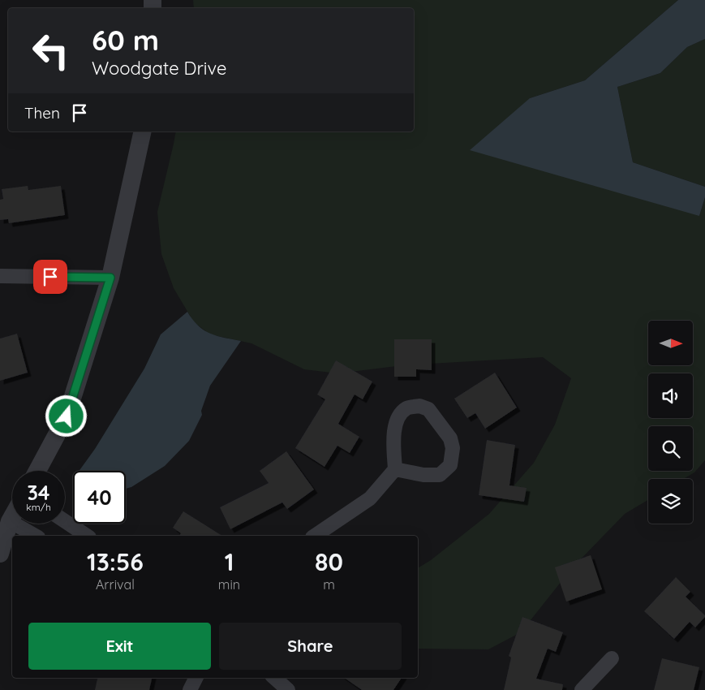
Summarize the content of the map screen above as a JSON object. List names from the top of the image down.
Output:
{
  "north": "right",
  "page": {
    "turn": ["60 m", "Woodgate Drive"],
    "then": "Then",
    "speed": "34 km/h",
    "limit": "40",
    "eta": [
      "13:56",
      "Arrival",
      "1",
      "min",
      "80",
      "m"
    ],
    "buttons": ["Exit", "Share"]
  }
}
